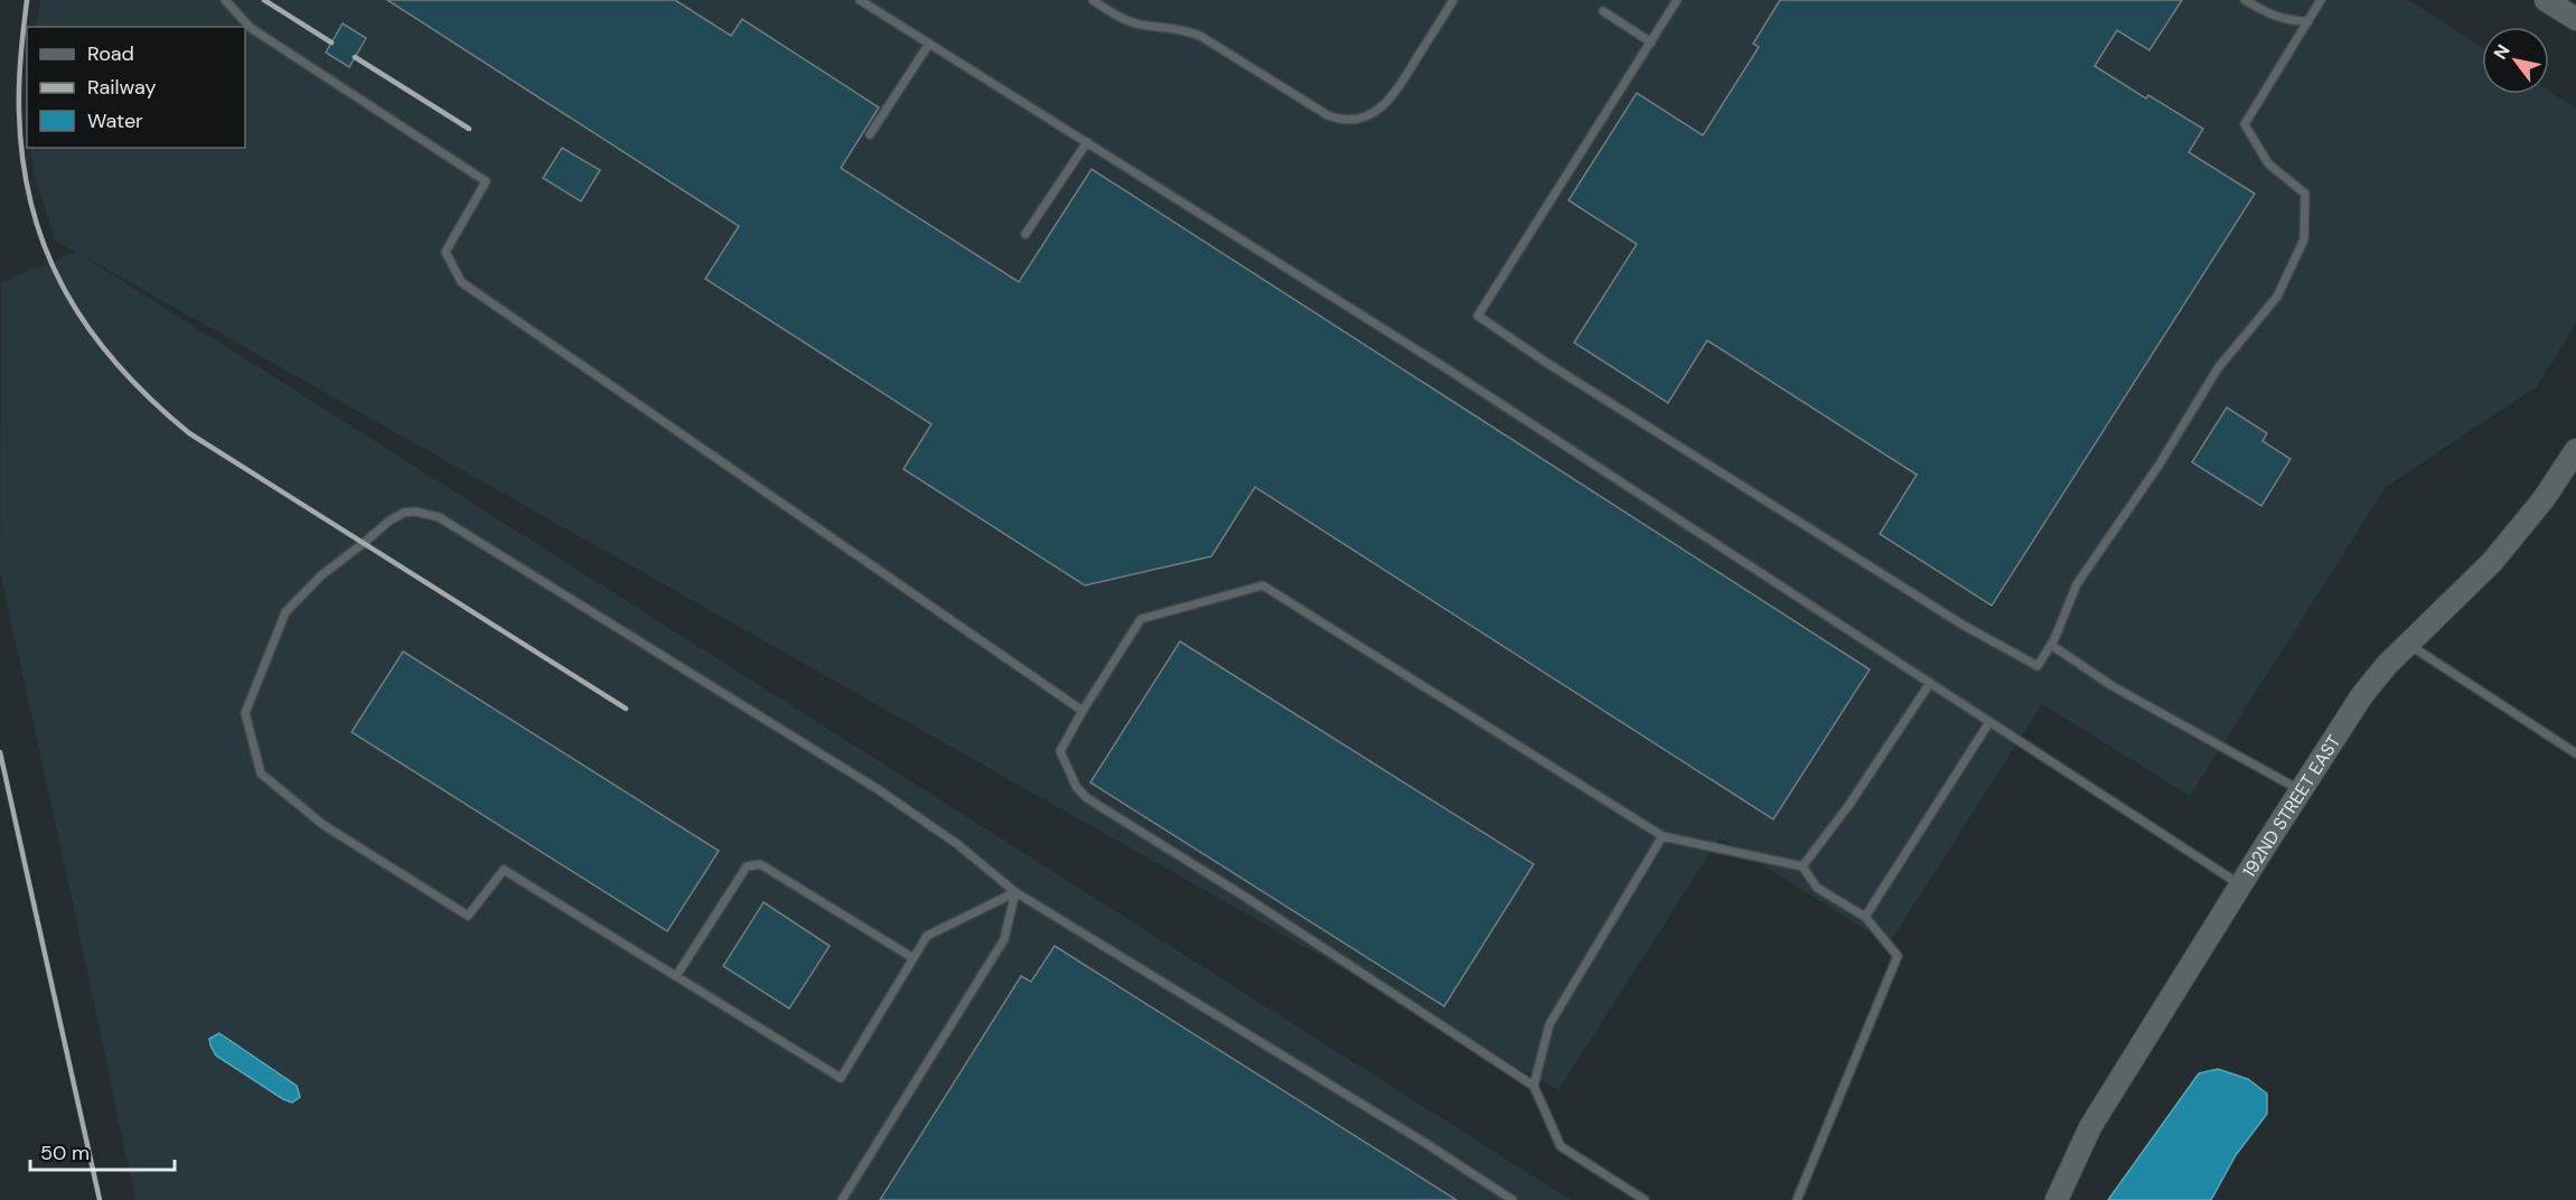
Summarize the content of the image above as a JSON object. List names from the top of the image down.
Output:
{
  "streets": {
    "street": ["192ND STREET EAST"]
  },
  "legend": ["Road", "Railway", "Water"],
  "scale_bar": "50 m",
  "north": "top left"
}
